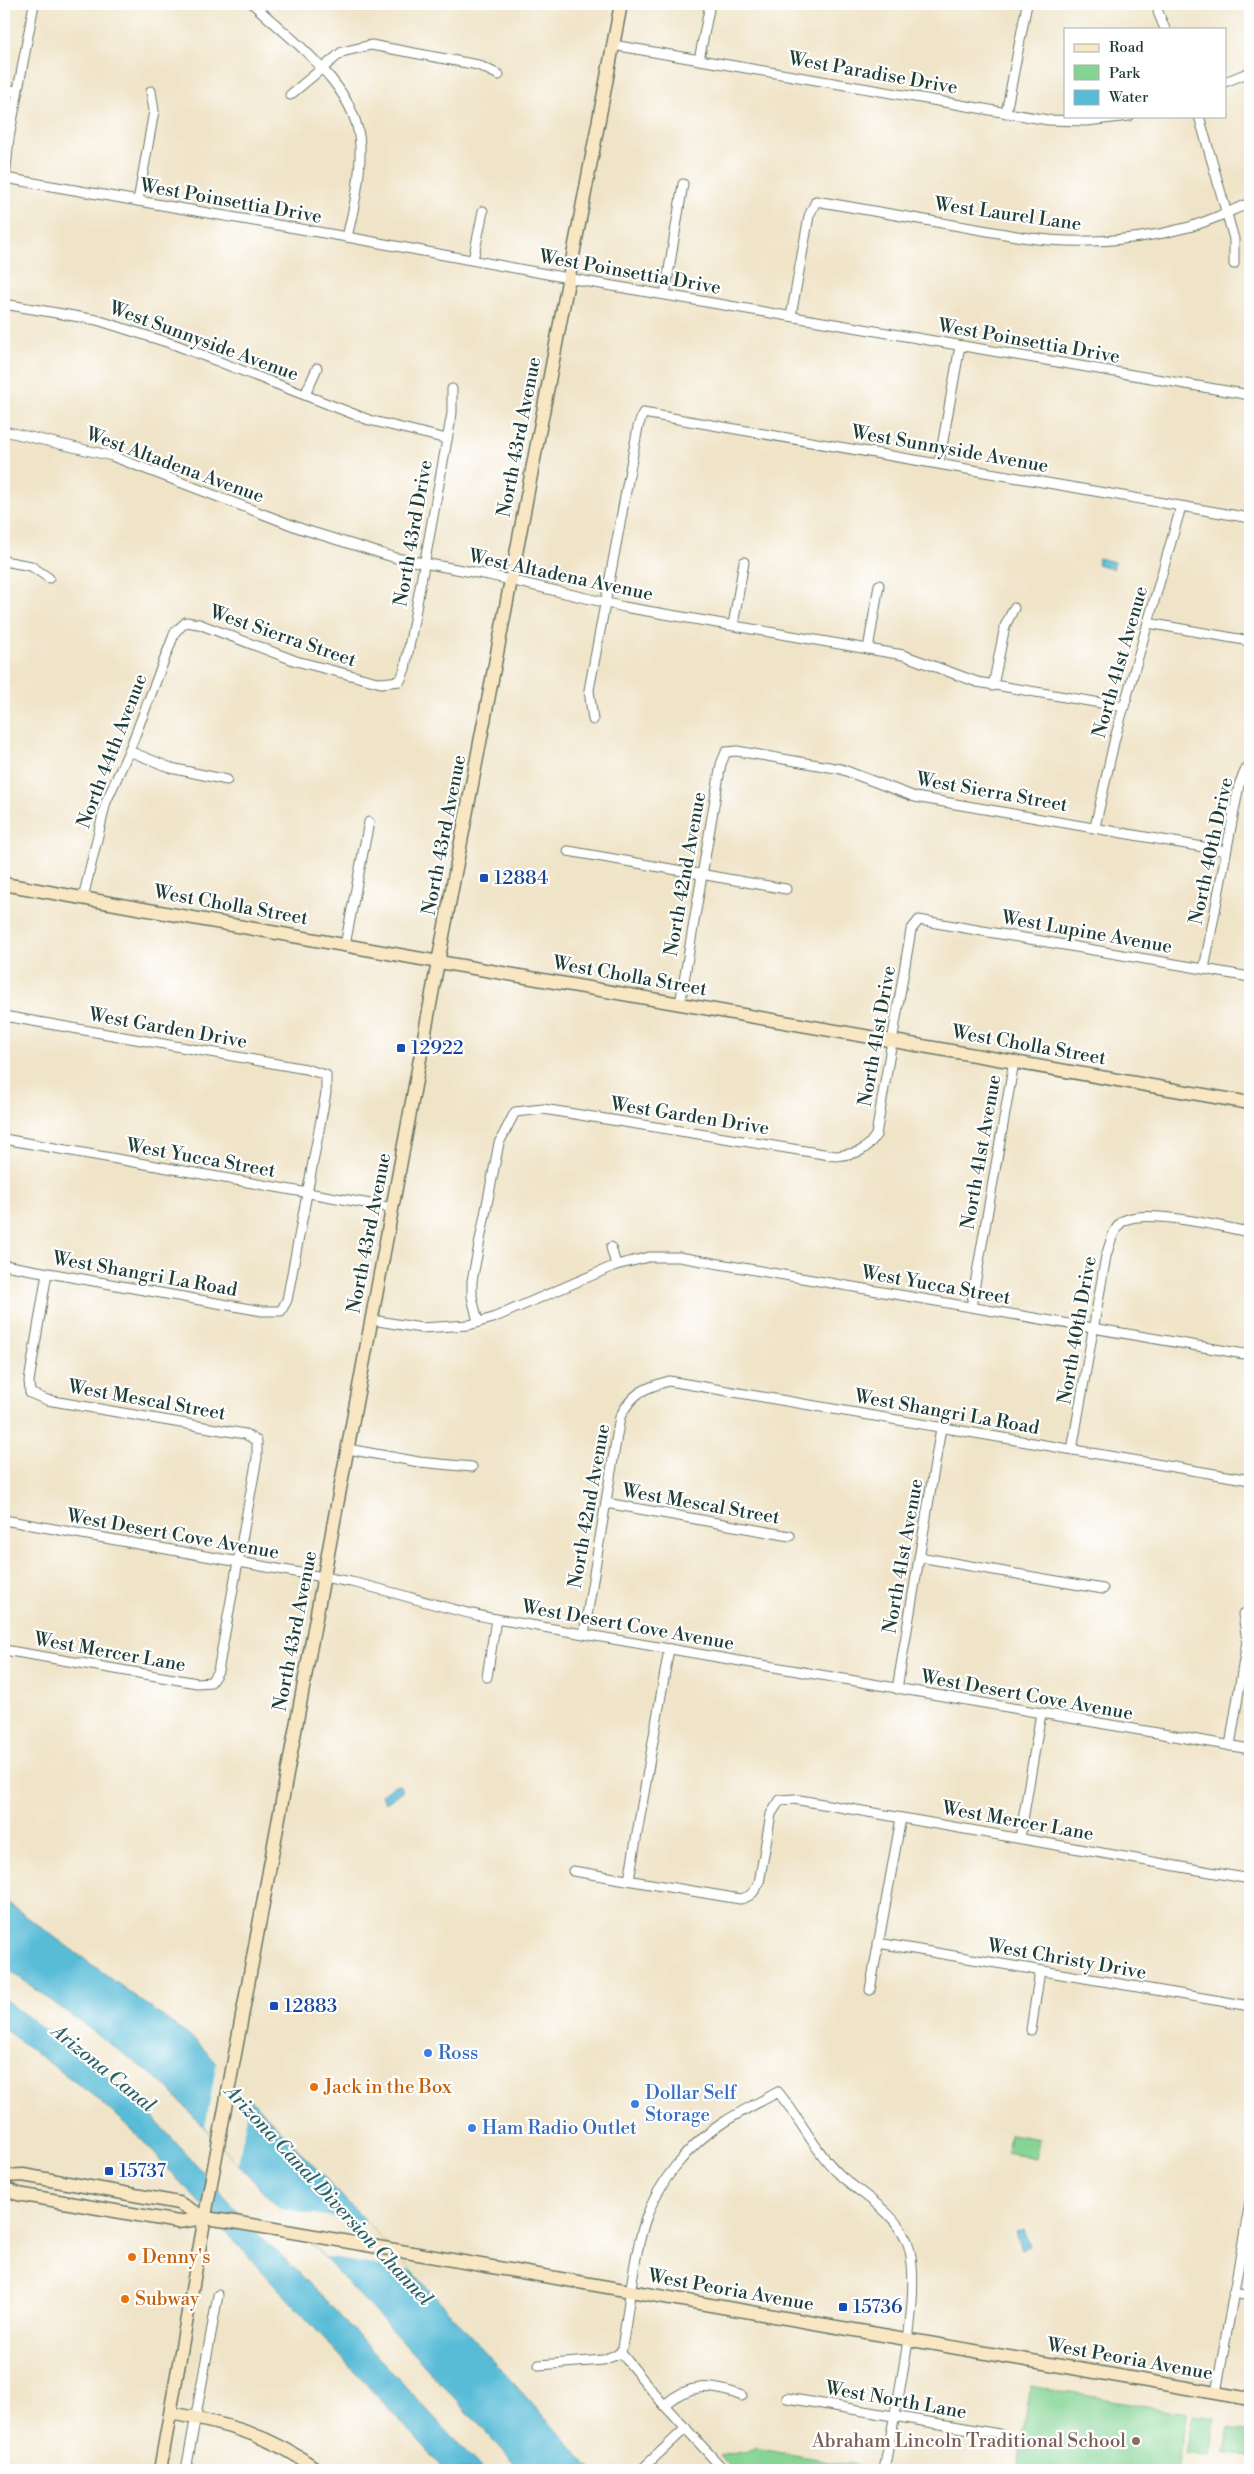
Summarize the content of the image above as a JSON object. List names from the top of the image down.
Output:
{
  "streets": {
    "main road": ["North 43rd Avenue", "West Cholla Street", "West Peoria Avenue"],
    "street": [
      "West Paradise Drive",
      "West Poinsettia Drive",
      "West Laurel Lane",
      "West Sunnyside Avenue",
      "West Altadena Avenue",
      "North 43rd Drive",
      "West Sierra Street",
      "North 41st Avenue",
      "North 44th Avenue",
      "North 40th Drive",
      "North 42nd Avenue",
      "West Lupine Avenue",
      "West Garden Drive",
      "North 41st Drive",
      "West Yucca Street",
      "West Shangri La Road",
      "West Mescal Street",
      "West Desert Cove Avenue",
      "West Mercer Lane",
      "West Christy Drive",
      "West North Lane"
    ]
  },
  "crossings": [
    ["West Paradise Drive", "North 43rd Avenue"],
    ["West Poinsettia Drive", "West Laurel Lane"],
    ["West Poinsettia Drive", "North 43rd Avenue"],
    ["West Sunnyside Avenue", "West Altadena Avenue"],
    ["West Sunnyside Avenue", "North 43rd Drive"],
    ["West Sunnyside Avenue", "North 41st Avenue"],
    ["North 43rd Avenue", "West Altadena Avenue"],
    ["North 43rd Avenue", "West Cholla Street"],
    ["North 43rd Avenue", "West Yucca Street"],
    ["North 43rd Avenue", "West Desert Cove Avenue"],
    ["North 43rd Avenue", "West Peoria Avenue"],
    ["West Altadena Avenue", "North 43rd Drive"],
    ["West Altadena Avenue", "North 41st Avenue"],
    ["North 43rd Drive", "West Sierra Street"],
    ["West Sierra Street", "North 41st Avenue"],
    ["West Sierra Street", "North 44th Avenue"],
    ["West Sierra Street", "North 40th Drive"],
    ["West Sierra Street", "North 42nd Avenue"],
    ["North 41st Avenue", "West Cholla Street"],
    ["North 41st Avenue", "West Yucca Street"],
    ["North 41st Avenue", "West Shangri La Road"],
    ["North 41st Avenue", "West Desert Cove Avenue"],
    ["North 44th Avenue", "West Cholla Street"],
    ["North 40th Drive", "West Lupine Avenue"],
    ["North 40th Drive", "West Yucca Street"],
    ["North 40th Drive", "West Shangri La Road"],
    ["North 42nd Avenue", "West Cholla Street"],
    ["North 42nd Avenue", "West Shangri La Road"],
    ["North 42nd Avenue", "West Mescal Street"],
    ["North 42nd Avenue", "West Desert Cove Avenue"],
    ["West Cholla Street", "North 41st Drive"],
    ["West Lupine Avenue", "North 41st Drive"],
    ["West Garden Drive", "North 41st Drive"],
    ["West Garden Drive", "West Yucca Street"],
    ["West Garden Drive", "West Shangri La Road"],
    ["West Yucca Street", "West Shangri La Road"],
    ["West Shangri La Road", "West Mescal Street"],
    ["West Mescal Street", "West Desert Cove Avenue"],
    ["West Mescal Street", "West Mercer Lane"],
    ["West Desert Cove Avenue", "West Mercer Lane"]
  ],
  "water": ["Arizona Canal", "Arizona Canal Diversion Channel"],
  "places": {
    "transit": [
      "12884",
      "12922",
      "12883",
      "15737",
      "15736"
    ],
    "other": [
      "Ross",
      "Jack in the Box",
      "Dollar Self Storage",
      "Ham Radio Outlet",
      "Denny's",
      "Subway",
      "Abraham Lincoln Traditional School"
    ]
  },
  "legend": ["Road", "Park", "Water"]
}
